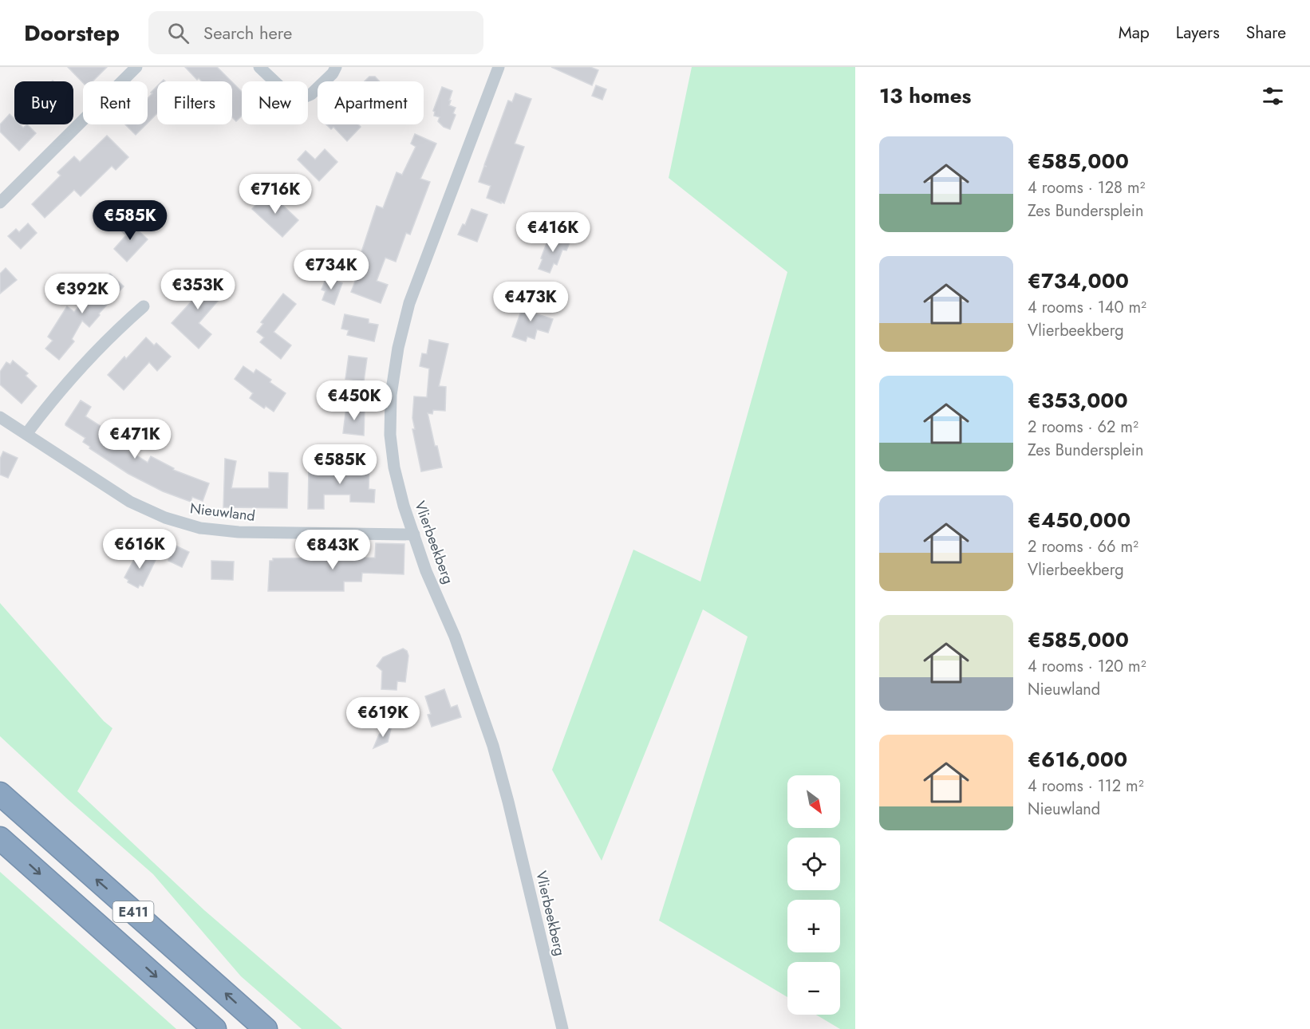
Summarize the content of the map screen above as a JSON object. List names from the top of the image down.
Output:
{
  "streets": {
    "highway": ["E411"],
    "street": ["Nieuwland", "Vlierbeekberg"]
  },
  "crossings": [
    ["Nieuwland", "Vlierbeekberg"]
  ],
  "north": "bottom right",
  "page": {
    "header": "Doorstep",
    "search": "Search here",
    "nav": ["Map", "Layers", "Share"],
    "heading": "13 homes",
    "chip": [
      "Buy",
      "Rent",
      "Filters",
      "New",
      "Apartment"
    ],
    "list": [
      {
        "name": "€585,000",
        "note": "4 rooms · 128 m² · Zes Bundersplein"
      },
      {
        "name": "€734,000",
        "note": "4 rooms · 140 m² · Vlierbeekberg"
      },
      {
        "name": "€353,000",
        "note": "2 rooms · 62 m² · Zes Bundersplein"
      },
      {
        "name": "€450,000",
        "note": "2 rooms · 66 m² · Vlierbeekberg"
      },
      {
        "name": "€585,000",
        "note": "4 rooms · 120 m² · Nieuwland"
      },
      {
        "name": "€616,000",
        "note": "4 rooms · 112 m² · Nieuwland"
      }
    ],
    "price": [
      "€716K",
      "€585K",
      "€416K",
      "€734K",
      "€353K",
      "€392K",
      "€473K",
      "€450K",
      "€471K",
      "€585K",
      "€616K",
      "€843K",
      "€619K"
    ],
    "map_buttons": ["+", "−"]
  }
}
